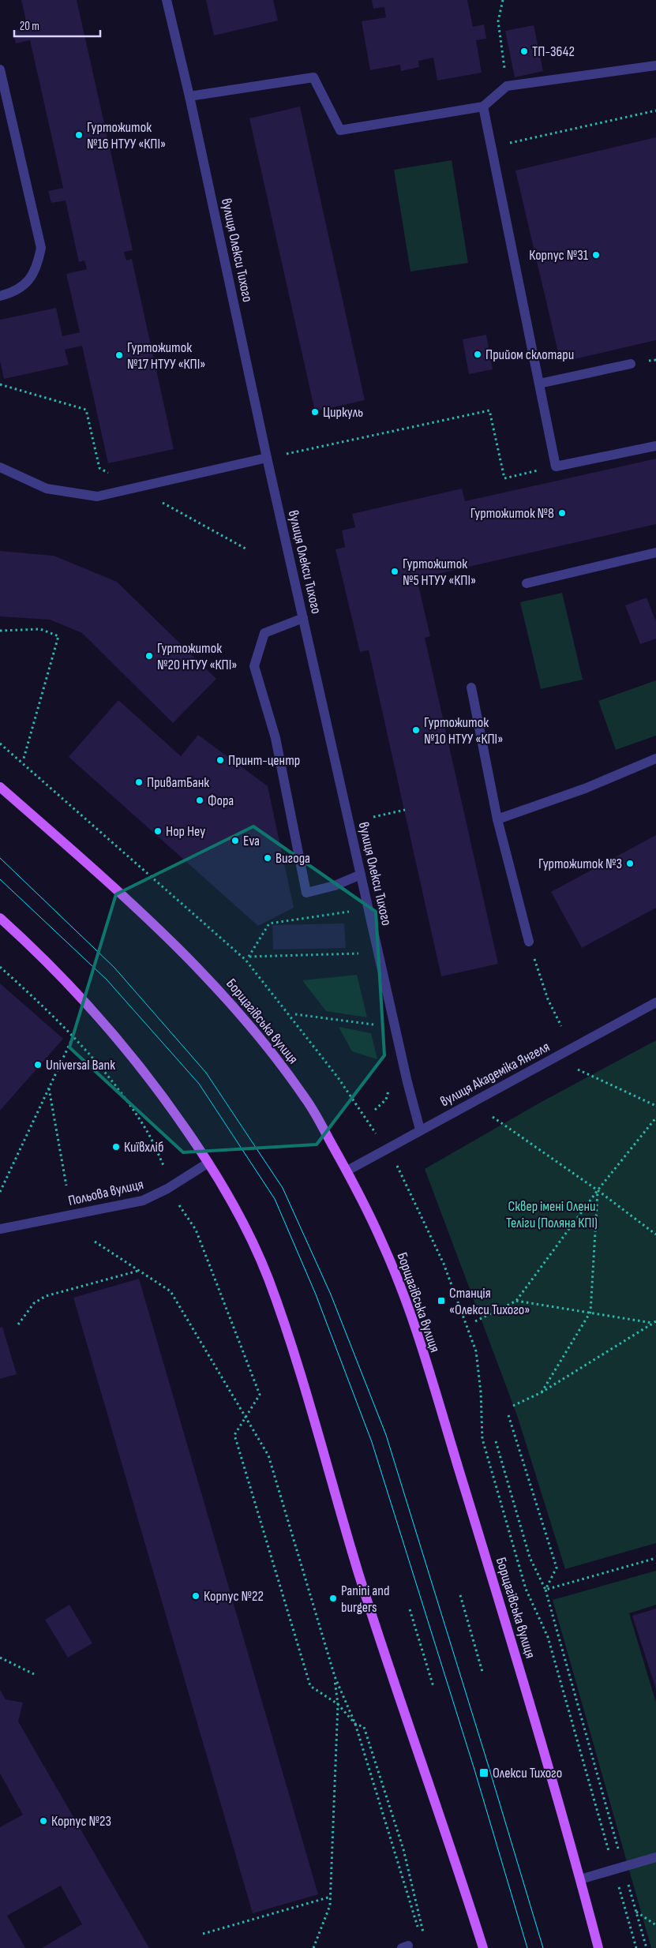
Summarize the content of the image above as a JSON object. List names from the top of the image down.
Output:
{
  "streets": {
    "main road": ["Борщагівська вулиця"],
    "street": ["вулиця Олекси Тихого", "вулиця Академіка Янгеля", "Польова вулиця"]
  },
  "crossings": [
    ["вулиця Олекси Тихого", "вулиця Академіка Янгеля"],
    ["Борщагівська вулиця", "вулиця Академіка Янгеля"]
  ],
  "parks": ["Сквер імені Олени Теліги (Поляна КПІ)"],
  "places": {
    "other": [
      "ТП-3642",
      "Гуртожиток №16 НТУУ «КПІ»",
      "Корпус №31",
      "Прийом склотари",
      "Гуртожиток №17 НТУУ «КПІ»",
      "Циркуль",
      "Гуртожиток №8",
      "Гуртожиток №5 НТУУ «КПІ»",
      "Гуртожиток №20 НТУУ «КПІ»",
      "Гуртожиток №10 НТУУ «КПІ»",
      "Принт-центр",
      "ПриватБанк",
      "Фора",
      "Hop Hey",
      "Eva",
      "Вигода",
      "Гуртожиток №3",
      "Universal Bank",
      "Київхліб",
      "Корпус №22",
      "Panini and burgers",
      "Корпус №23"
    ],
    "transit": ["Станція «Олекси Тихого»", "Олекси Тихого"]
  },
  "scale_bar": "20 m"
}
